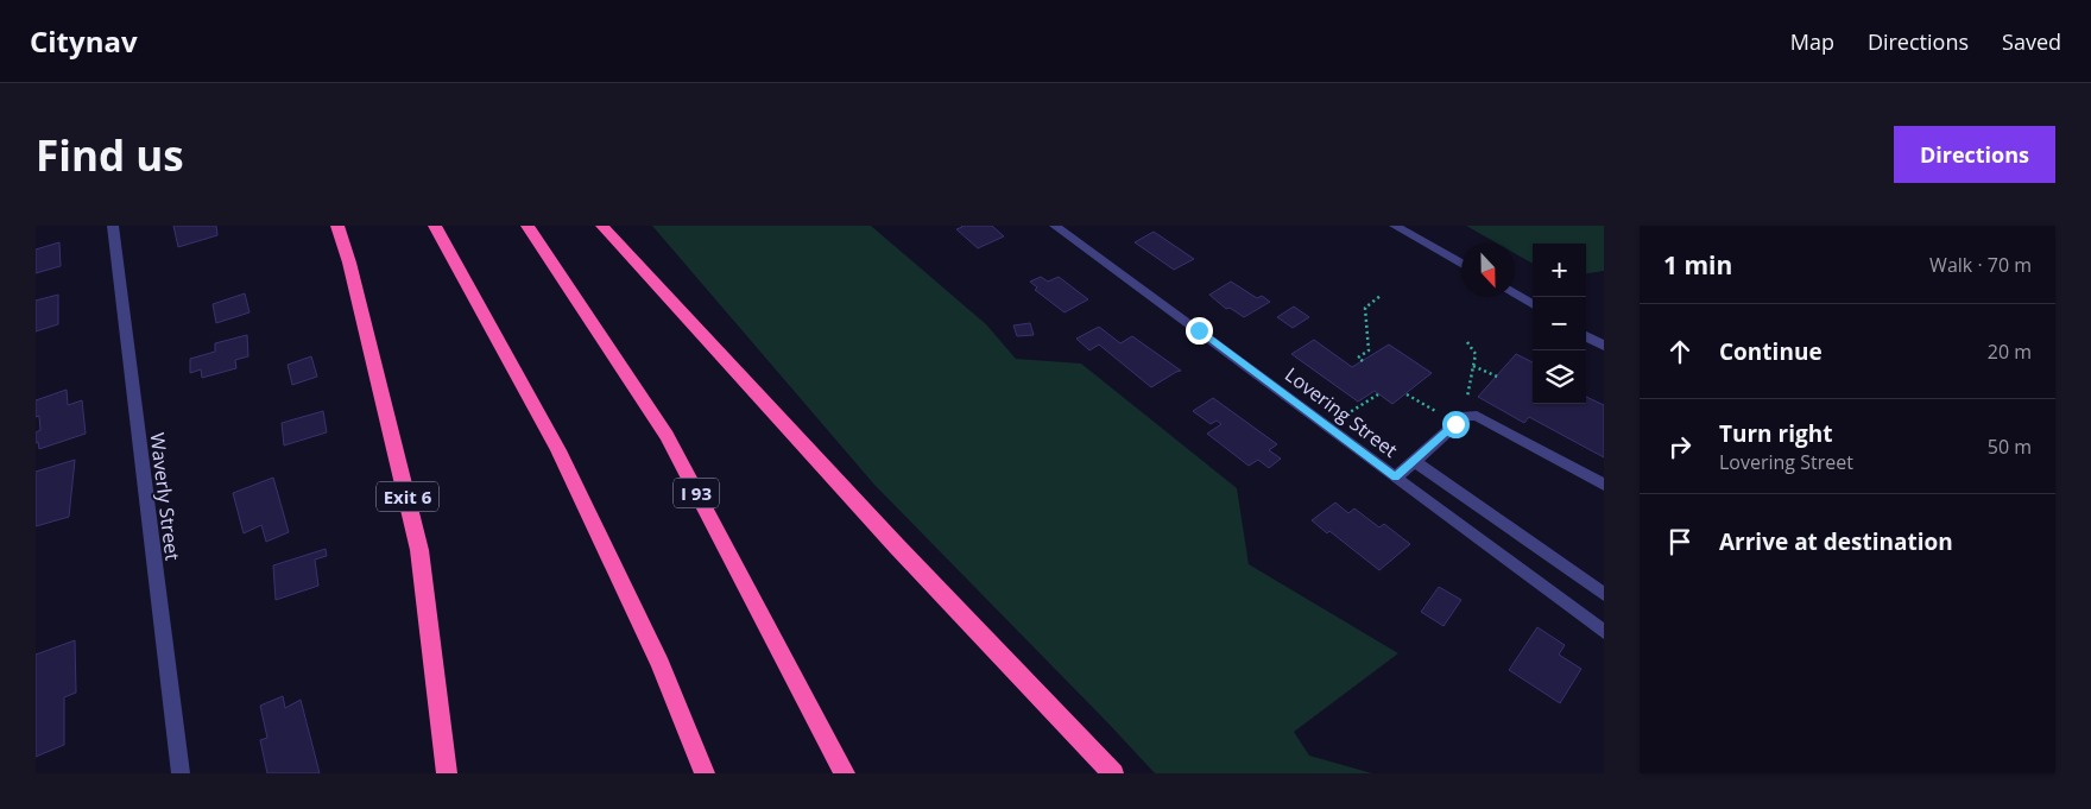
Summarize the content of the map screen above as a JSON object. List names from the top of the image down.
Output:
{
  "streets": {
    "highway": ["I 93", "Exit 6"],
    "street": ["Lovering Street", "Waverly Street"]
  },
  "north": "bottom",
  "page": {
    "header": "Citynav",
    "nav": ["Map", "Directions", "Saved"],
    "buttons": "Directions",
    "title": "Find us",
    "heading": ["1 min", "Walk · 70 m"],
    "map_buttons": ["+", "−"],
    "list": [
      ["Continue", "20 m"],
      ["Turn right", "Lovering Street", "50 m"],
      "Arrive at destination"
    ]
  }
}
